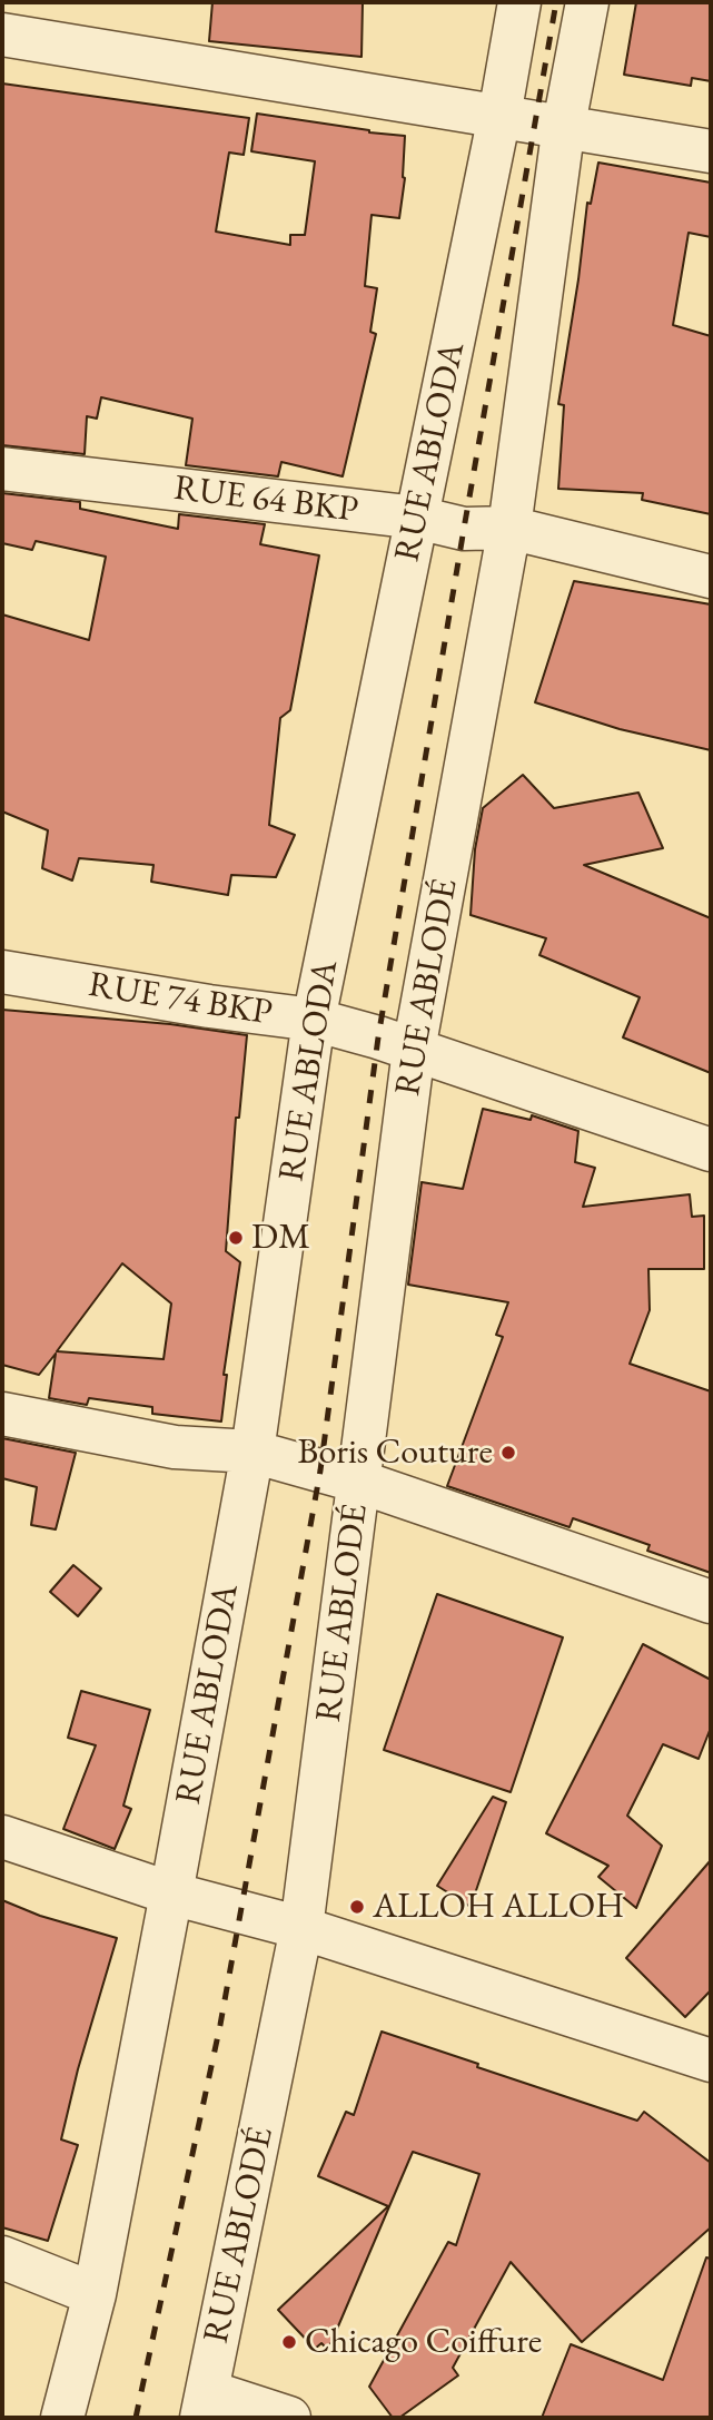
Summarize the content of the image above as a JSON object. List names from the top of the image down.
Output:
{
  "streets": {
    "street": [
      "RUE ABLODA",
      "RUE 64 BKP",
      "RUE ABLODÉ",
      "RUE 74 BKP"
    ]
  },
  "crossings": [
    ["RUE ABLODA", "RUE 64 BKP"],
    ["RUE ABLODA", "RUE 74 BKP"],
    ["RUE 64 BKP", "RUE ABLODÉ"],
    ["RUE ABLODÉ", "RUE 74 BKP"]
  ],
  "places": [
    "DM",
    "Boris Couture",
    "ALLOH ALLOH",
    "Chicago Coiffure"
  ]
}
